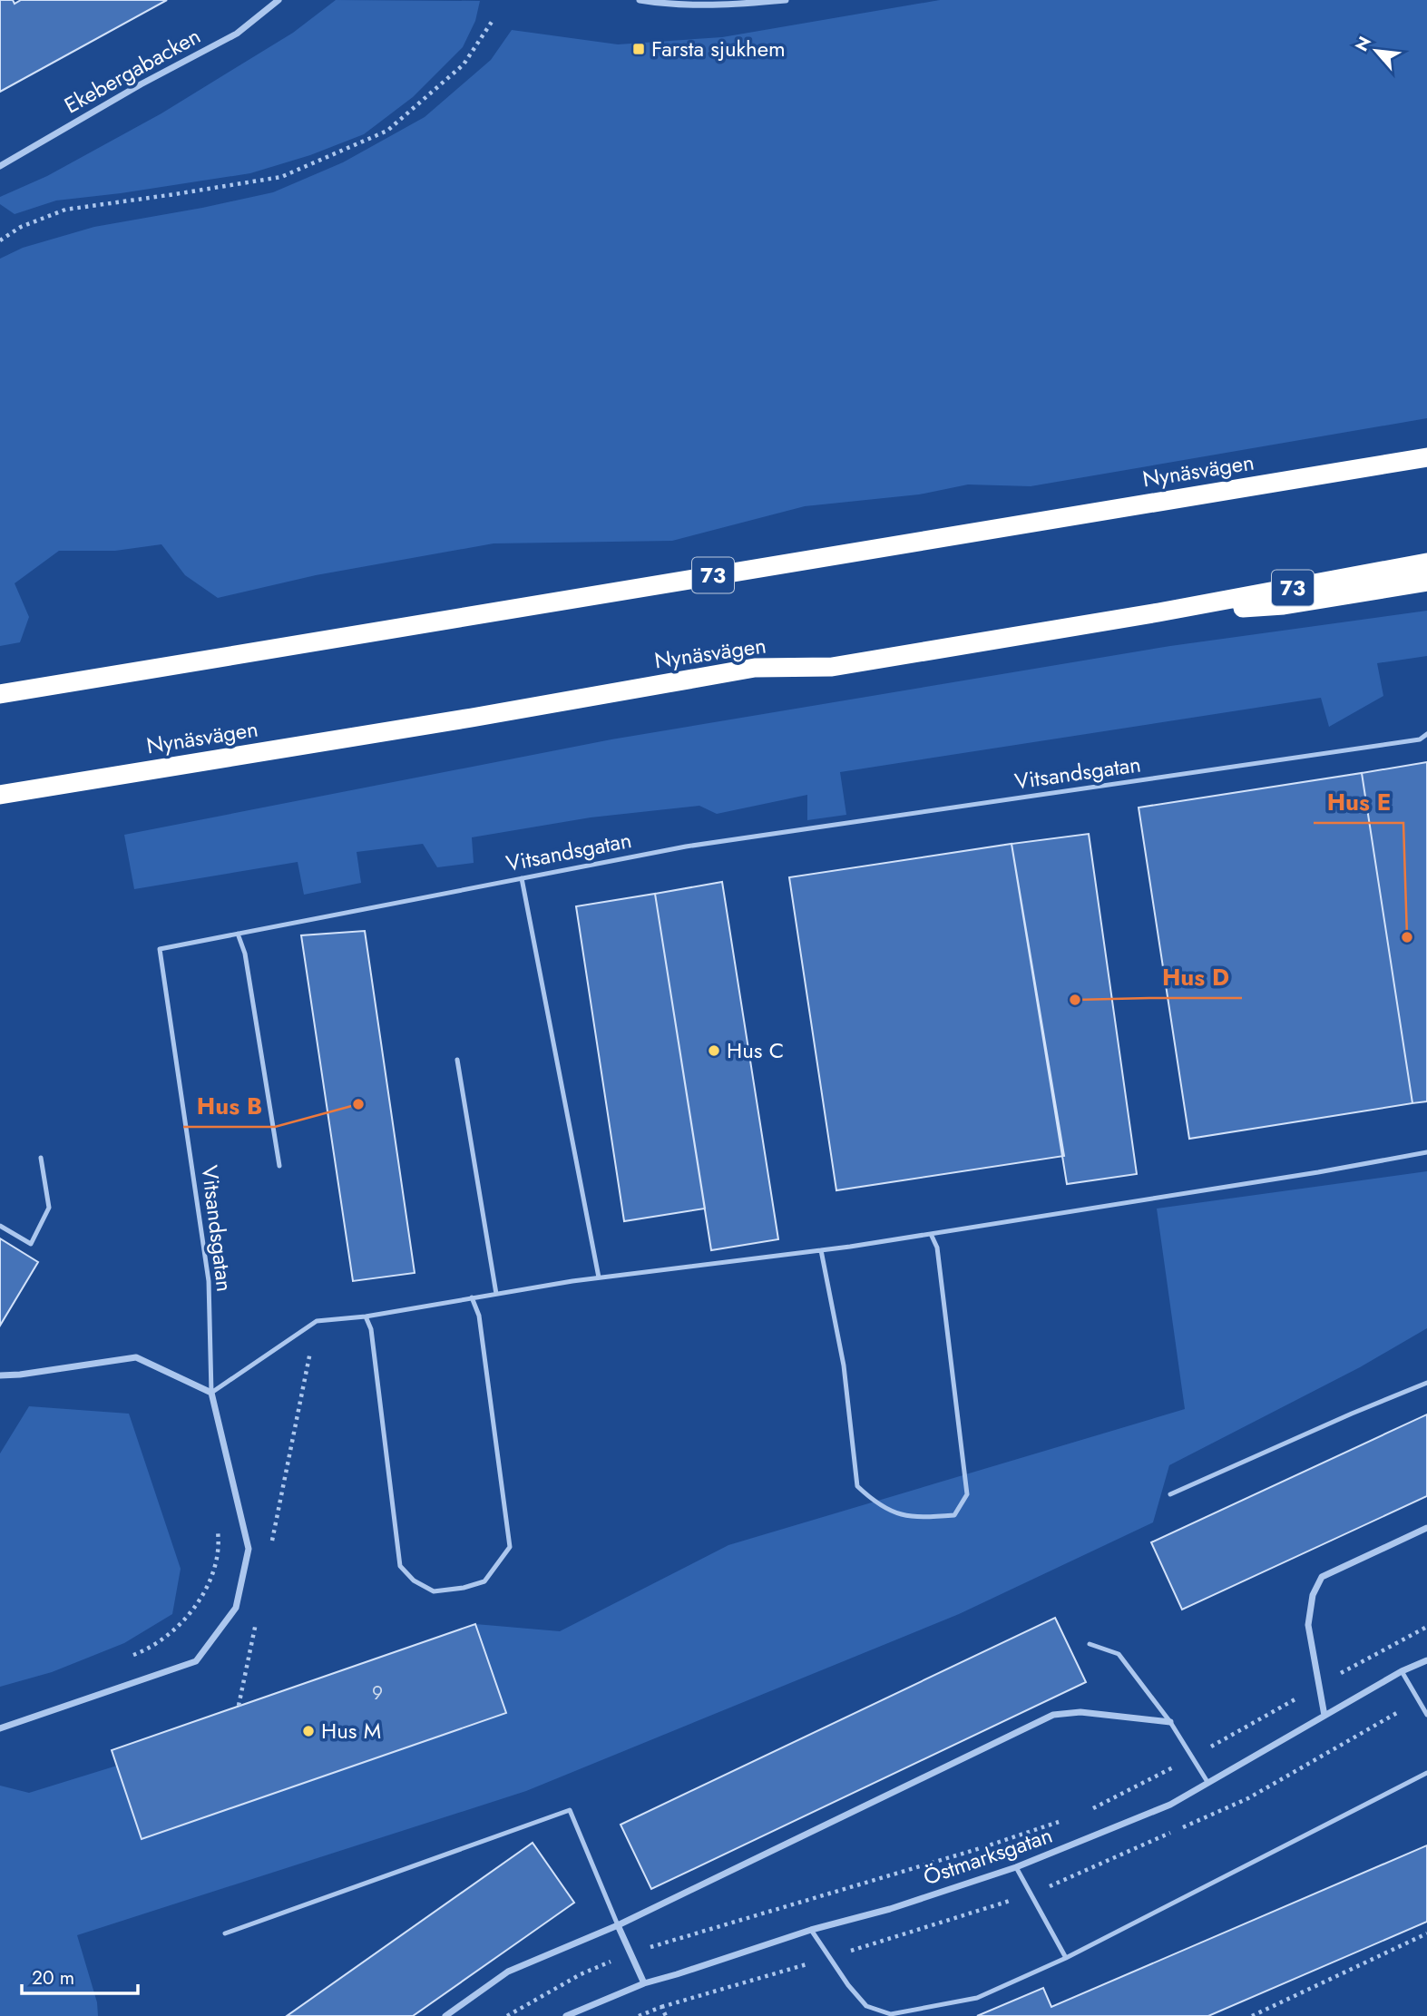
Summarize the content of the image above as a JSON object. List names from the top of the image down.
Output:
{
  "streets": {
    "highway": ["Nynäsvägen", "73"],
    "street": ["Ekebergabacken", "Vitsandsgatan", "Östmarksgatan"]
  },
  "places": {
    "transit": ["Farsta sjukhem"],
    "other": [
      "Hus E",
      "Hus D",
      "Hus C",
      "Hus B",
      "Hus M"
    ]
  },
  "house_numbers": ["9"],
  "scale_bar": "20 m",
  "north": "top left"
}
